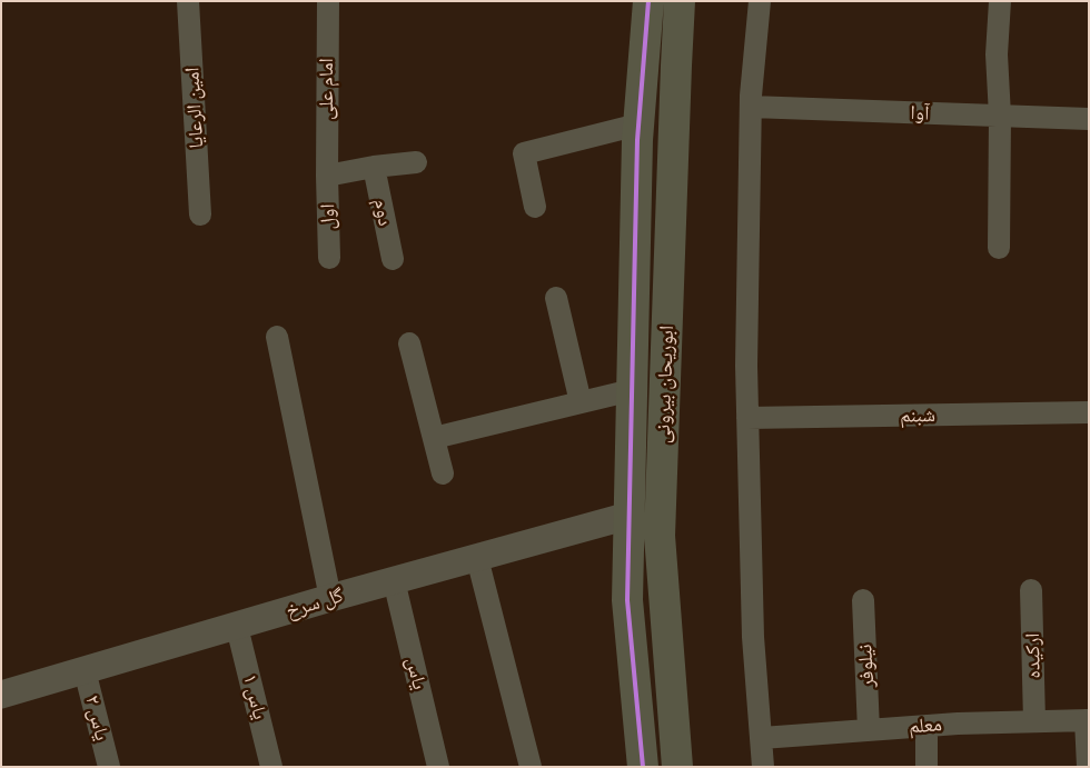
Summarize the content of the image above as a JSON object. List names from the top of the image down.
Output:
{
  "streets": {
    "main road": ["ابوریحان بیرونی"],
    "street": [
      "امام علی",
      "امین الرعایا",
      "آوا",
      "دوم",
      "اول",
      "شبنم",
      "گل سرخ",
      "ارکیده",
      "نیلوفر",
      "یاس",
      "یاس ۱",
      "یاس ۲",
      "معلم"
    ]
  },
  "crossings": [
    ["امام علی", "اول"],
    ["ابوریحان بیرونی", "گل سرخ"],
    ["گل سرخ", "یاس"],
    ["گل سرخ", "یاس ۱"],
    ["گل سرخ", "یاس ۲"],
    ["ارکیده", "معلم"],
    ["نیلوفر", "معلم"]
  ]
}
